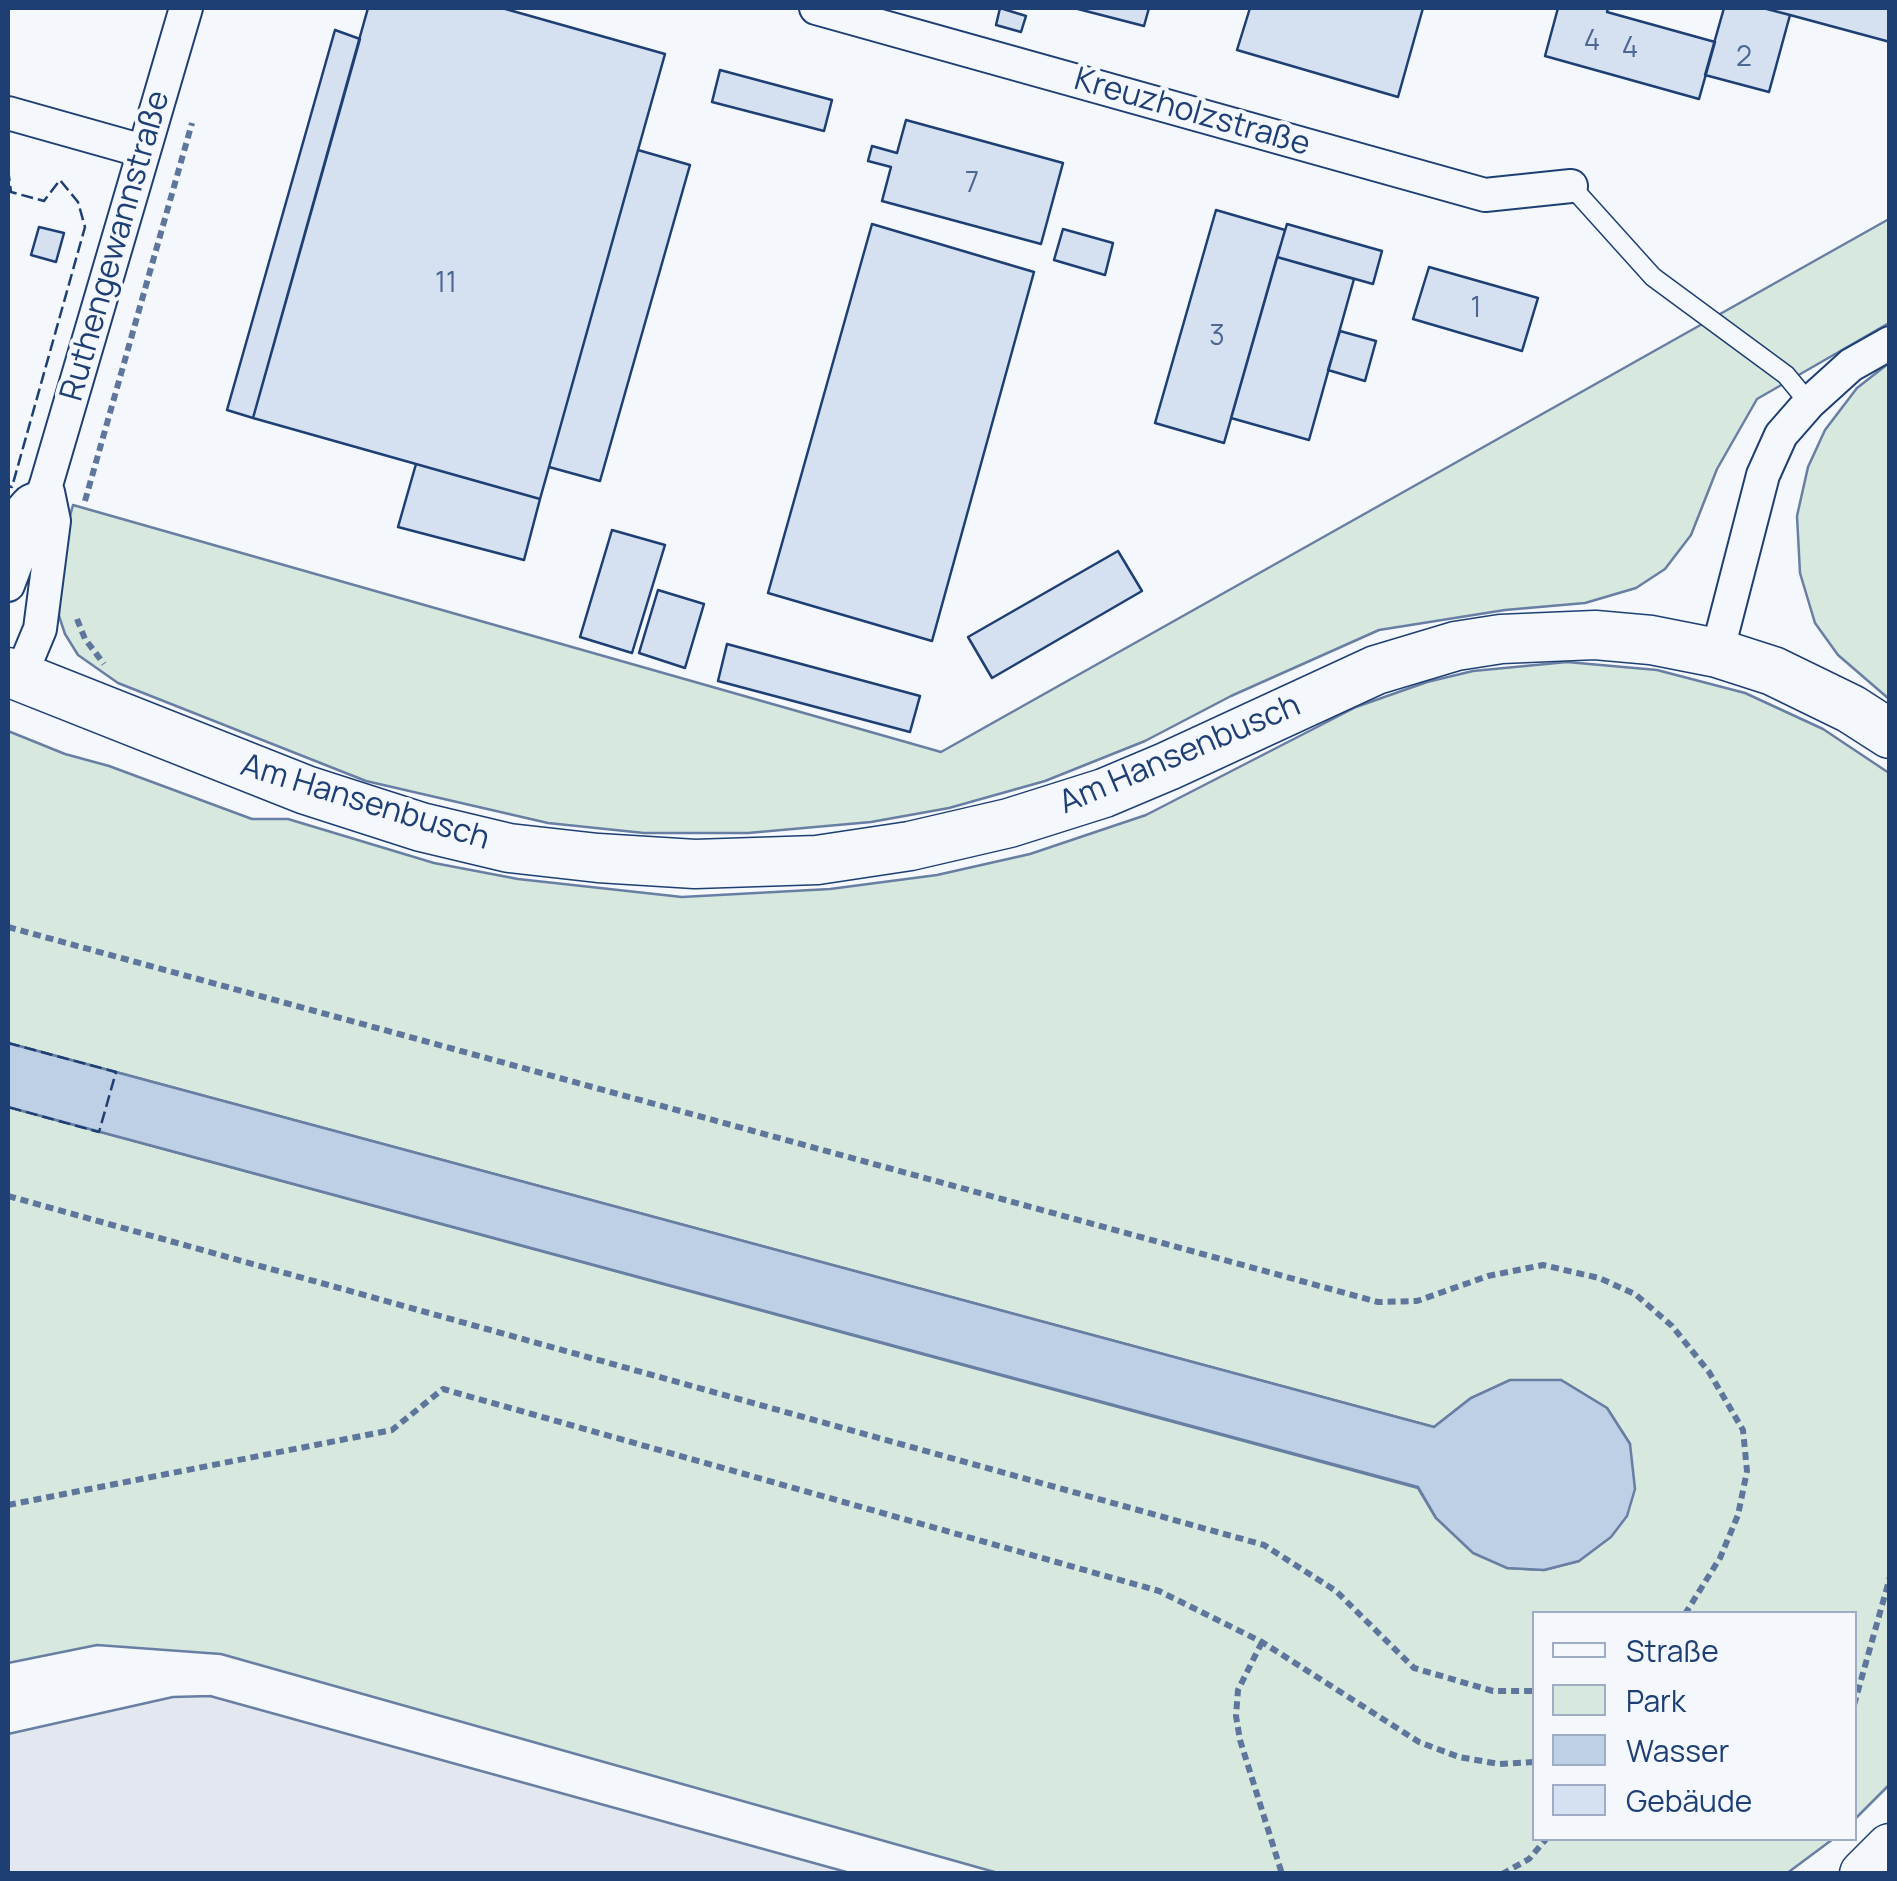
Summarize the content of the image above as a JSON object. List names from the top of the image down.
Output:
{
  "streets": {
    "street": ["Kreuzholzstraße", "Ruthengewannstraße", "Am Hansenbusch"]
  },
  "crossings": [
    ["Ruthengewannstraße", "Am Hansenbusch"]
  ],
  "house_numbers": [
    "4",
    "4",
    "2",
    "7",
    "11",
    "1",
    "3"
  ],
  "legend": [
    "Straße",
    "Park",
    "Wasser",
    "Gebäude"
  ]
}
